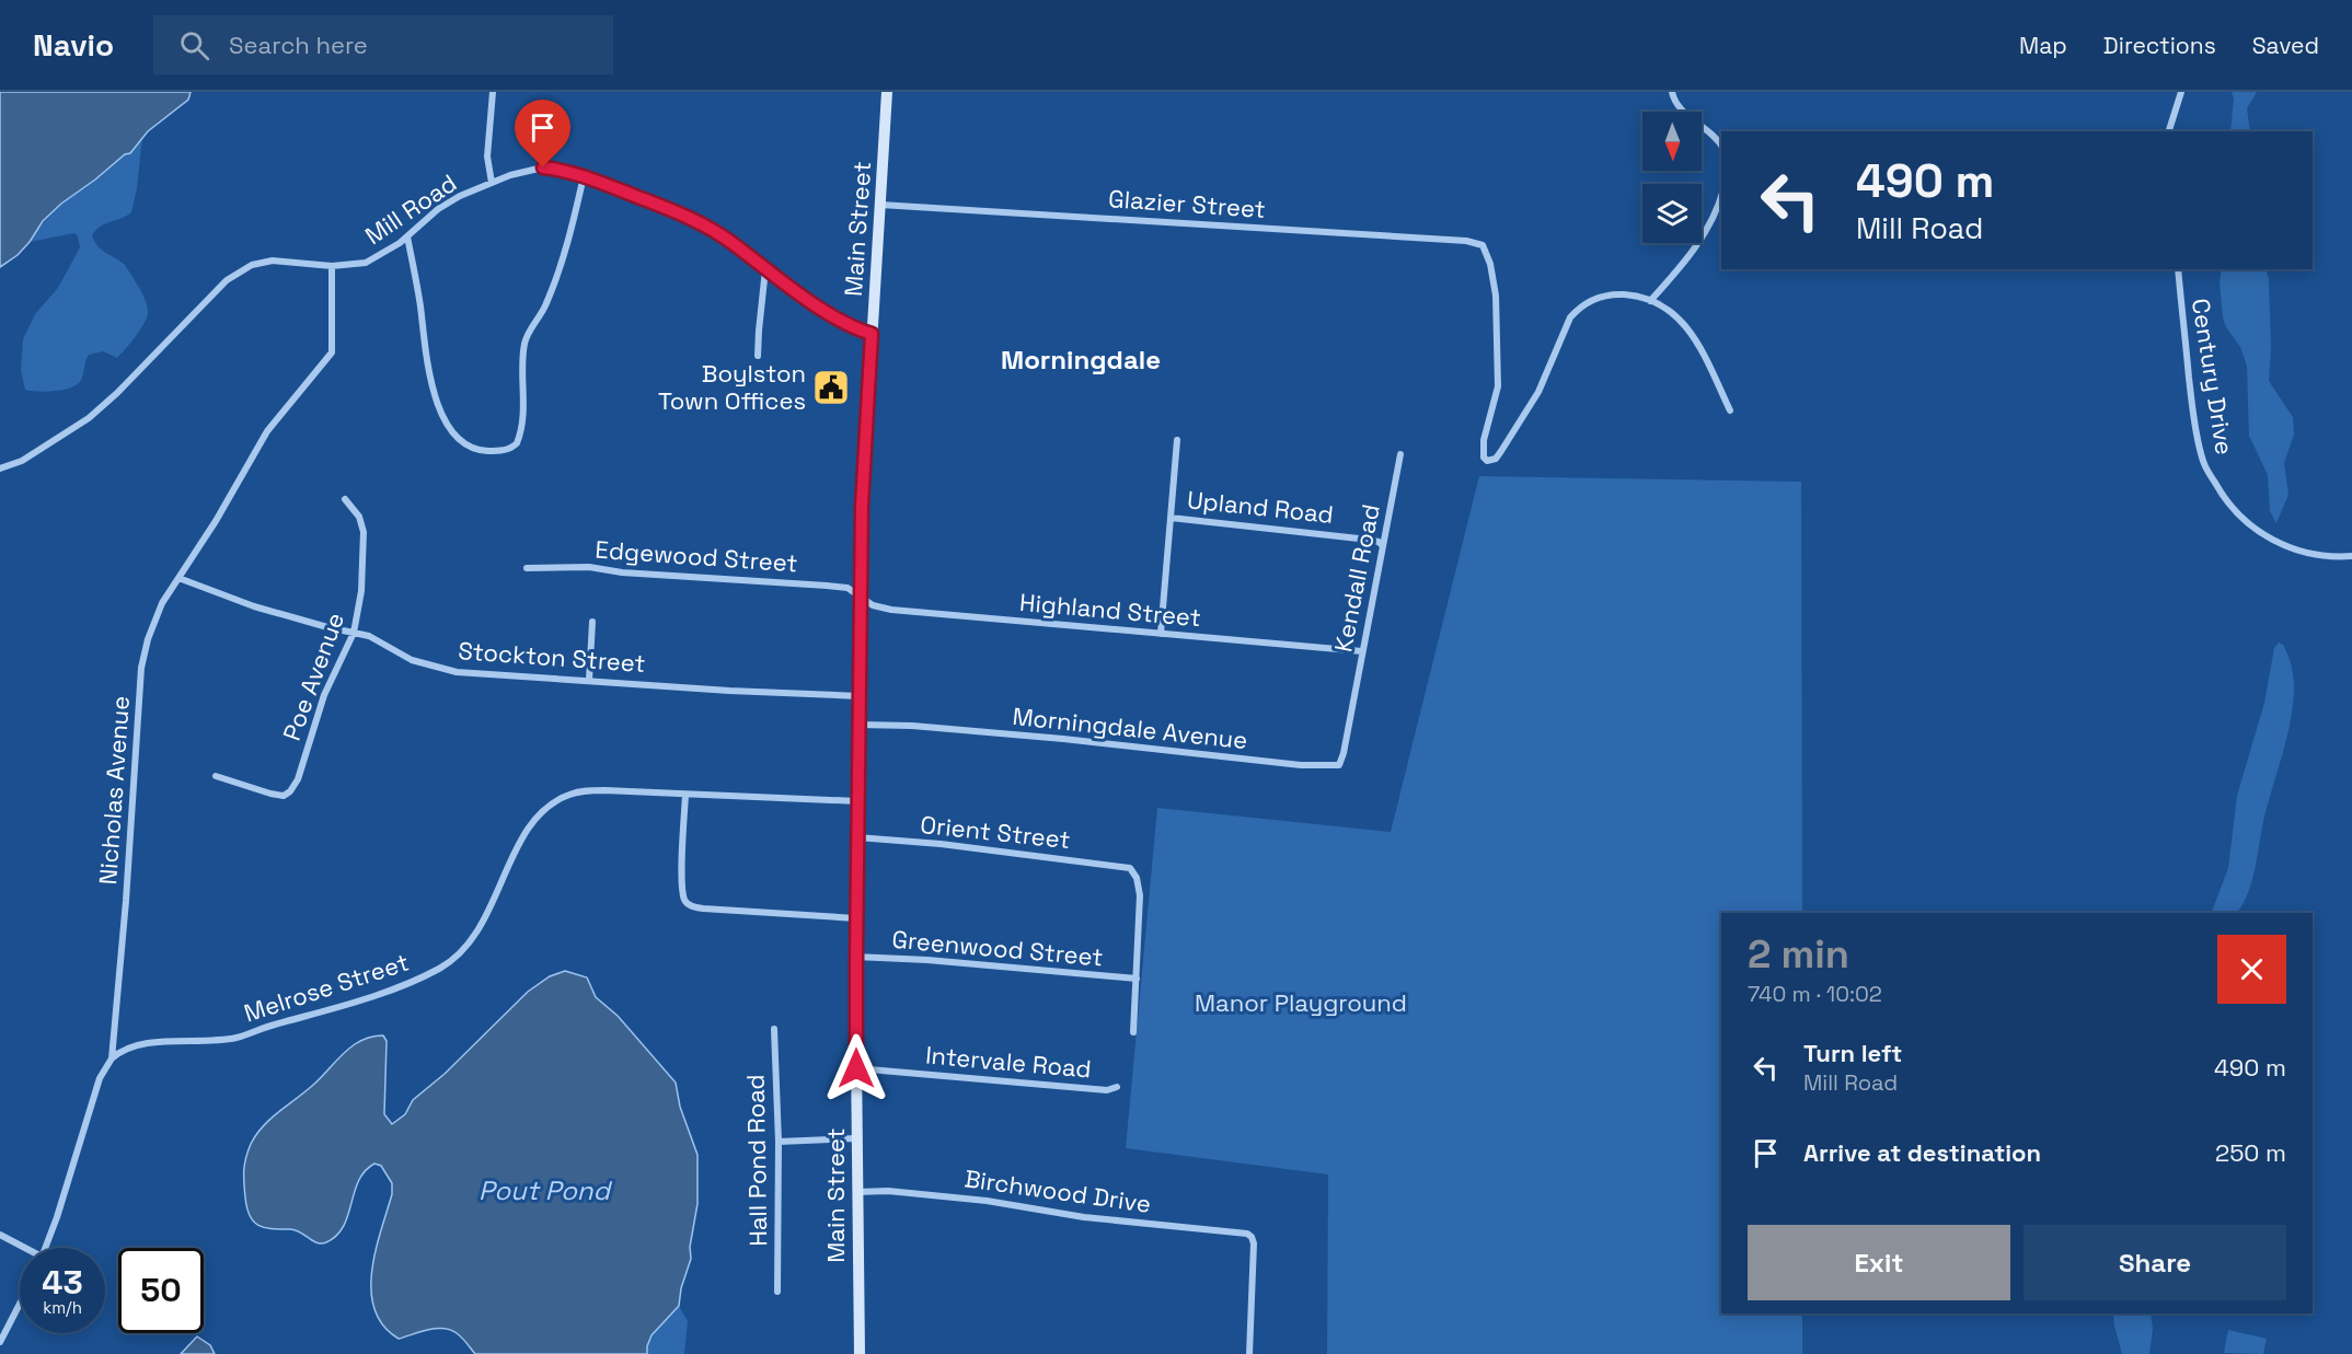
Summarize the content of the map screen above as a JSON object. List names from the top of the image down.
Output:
{
  "streets": {
    "main road": ["Main Street"],
    "street": [
      "Glazier Street",
      "Mill Road",
      "Century Drive",
      "Upland Road",
      "Edgewood Street",
      "Kendall Road",
      "Highland Street",
      "Stockton Street",
      "Poe Avenue",
      "Morningdale Avenue",
      "Nicholas Avenue",
      "Orient Street",
      "Greenwood Street",
      "Melrose Street",
      "Intervale Road",
      "Hall Pond Road",
      "Birchwood Drive"
    ]
  },
  "crossings": [
    ["Glazier Street", "Main Street"],
    ["Mill Road", "Main Street"],
    ["Mill Road", "Nicholas Avenue"],
    ["Main Street", "Edgewood Street"],
    ["Main Street", "Highland Street"],
    ["Main Street", "Stockton Street"],
    ["Main Street", "Morningdale Avenue"],
    ["Main Street", "Orient Street"],
    ["Main Street", "Greenwood Street"],
    ["Main Street", "Melrose Street"],
    ["Main Street", "Intervale Road"],
    ["Main Street", "Birchwood Drive"],
    ["Upland Road", "Kendall Road"],
    ["Edgewood Street", "Highland Street"],
    ["Kendall Road", "Highland Street"],
    ["Kendall Road", "Morningdale Avenue"],
    ["Stockton Street", "Poe Avenue"],
    ["Stockton Street", "Nicholas Avenue"],
    ["Nicholas Avenue", "Melrose Street"],
    ["Orient Street", "Greenwood Street"]
  ],
  "districts": ["Morningdale"],
  "water": ["Pout Pond"],
  "parks": ["Manor Playground"],
  "places": {
    "public building": ["Boylston Town Offices"]
  },
  "north": "bottom",
  "page": {
    "header": "Navio",
    "search": "Search here",
    "nav": ["Map", "Directions", "Saved"],
    "turn": ["490 m", "Mill Road"],
    "heading": ["2 min", "740 m · 10:02"],
    "list": [
      {
        "name": "Turn left",
        "note": "Mill Road",
        "value": "490 m"
      },
      {
        "name": "Arrive at destination",
        "value": "250 m"
      }
    ],
    "buttons": ["Exit", "Share"],
    "speed": "43 km/h",
    "limit": "50"
  }
}
